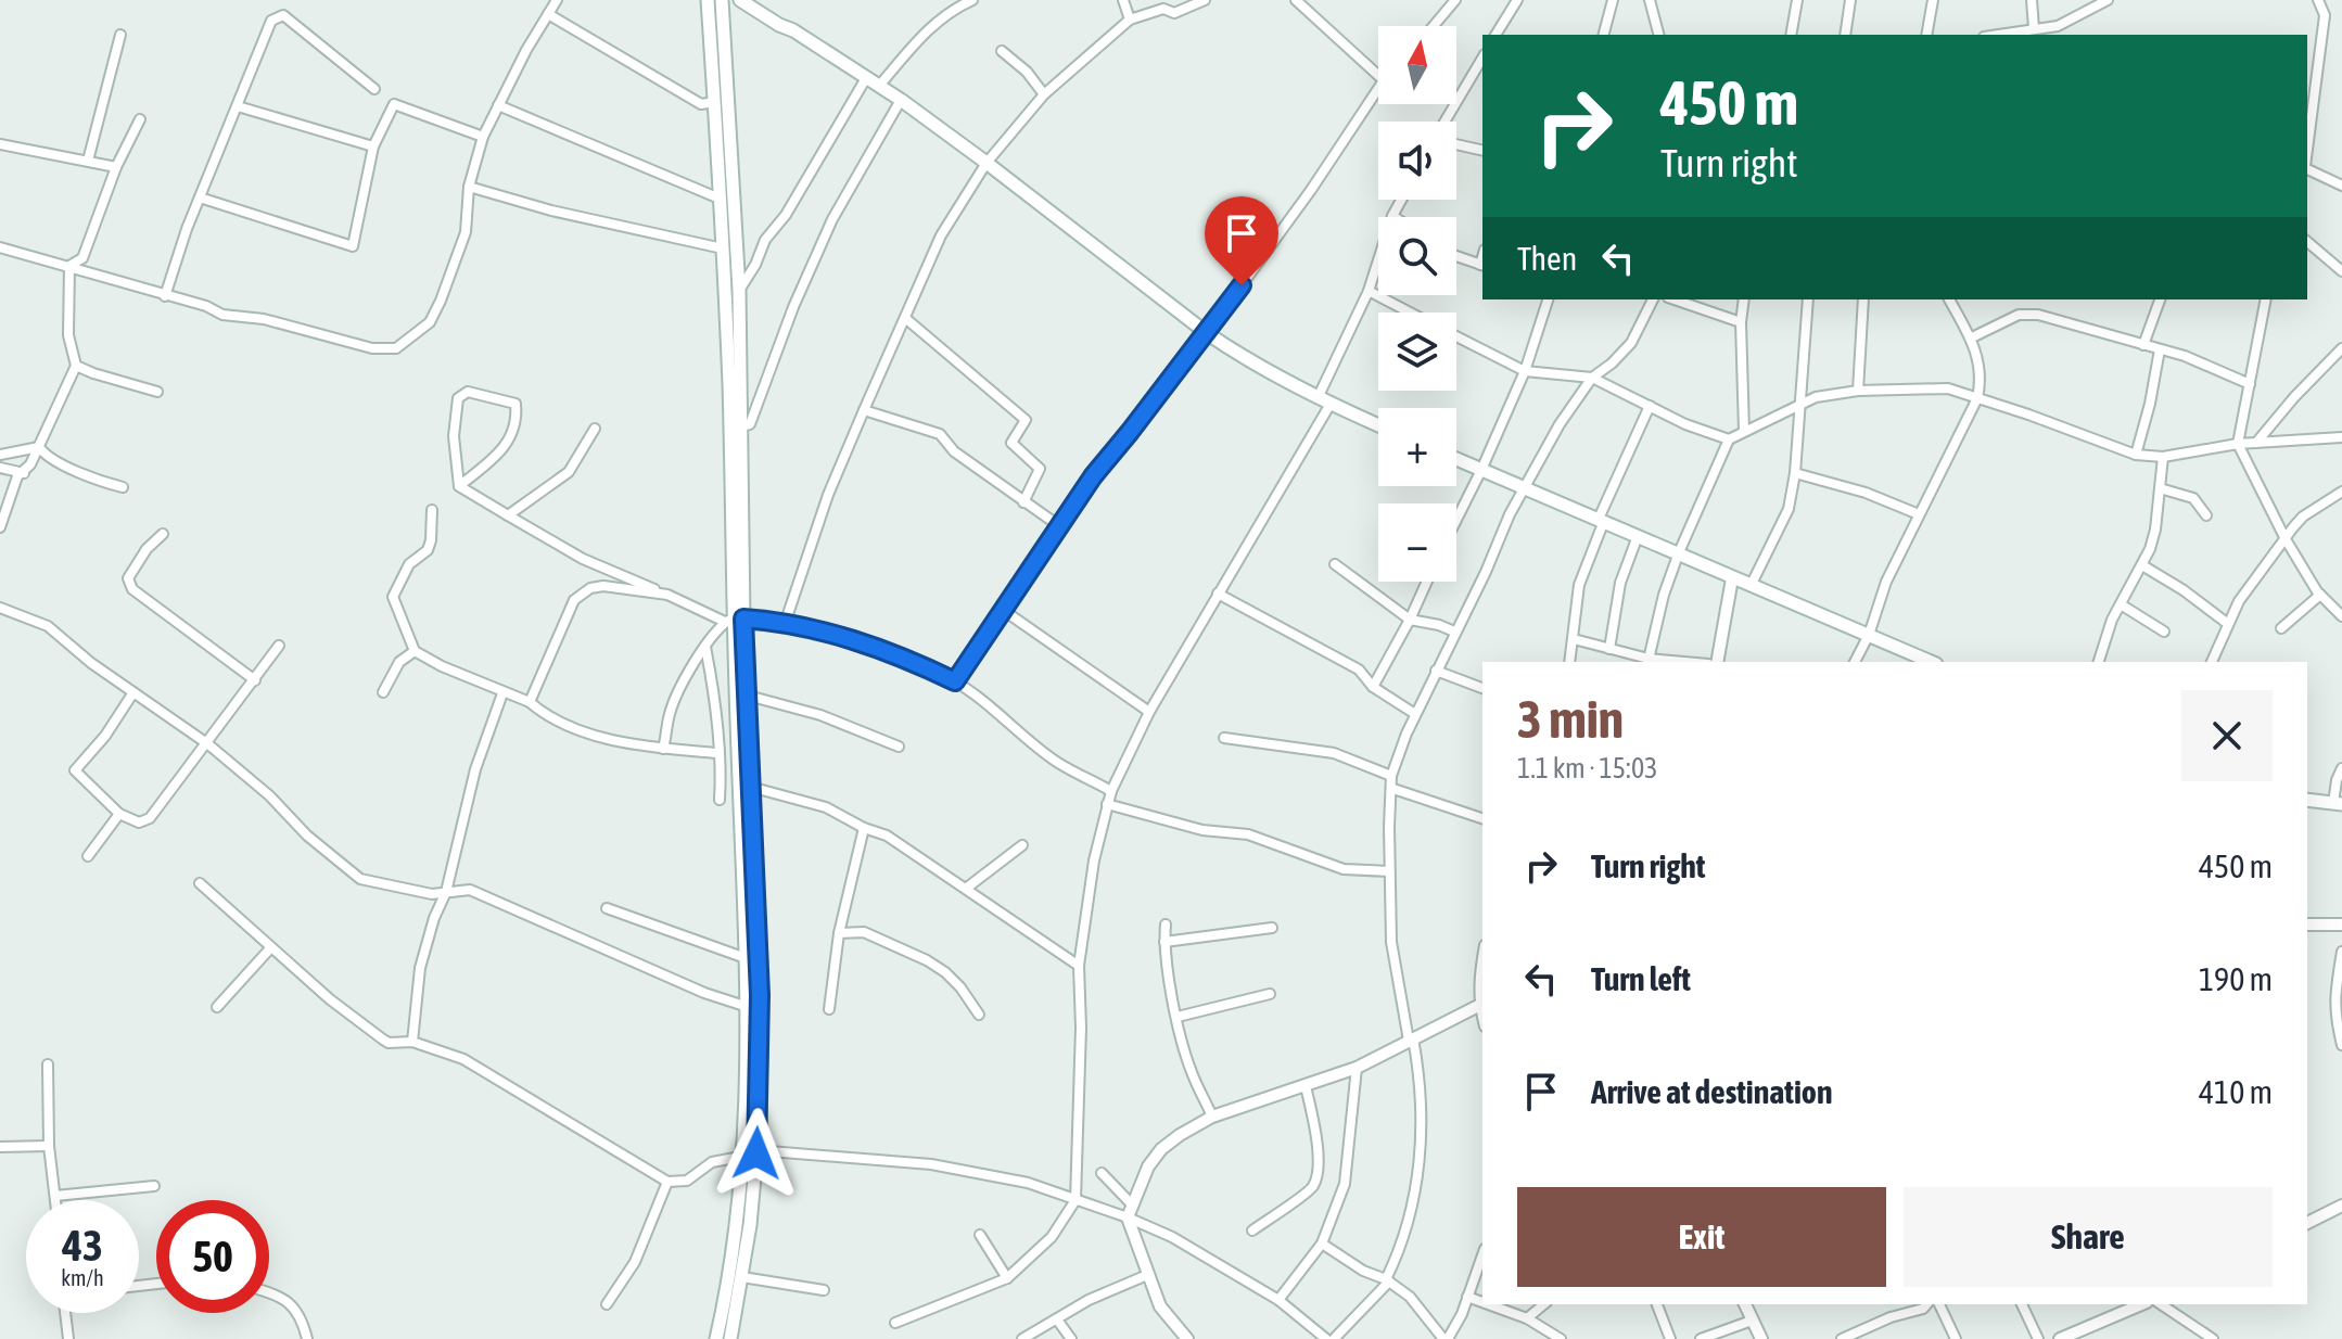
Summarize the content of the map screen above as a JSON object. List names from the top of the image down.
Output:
{
  "north": "top",
  "page": {
    "map_buttons": ["+", "−"],
    "turn": ["450 m", "Turn right"],
    "then": "Then",
    "heading": ["3 min", "1.1 km · 15:03"],
    "list": [
      {
        "name": "Turn right",
        "value": "450 m"
      },
      {
        "name": "Turn left",
        "value": "190 m"
      },
      {
        "name": "Arrive at destination",
        "value": "410 m"
      }
    ],
    "buttons": ["Exit", "Share"],
    "speed": "43 km/h",
    "limit": "50"
  }
}
